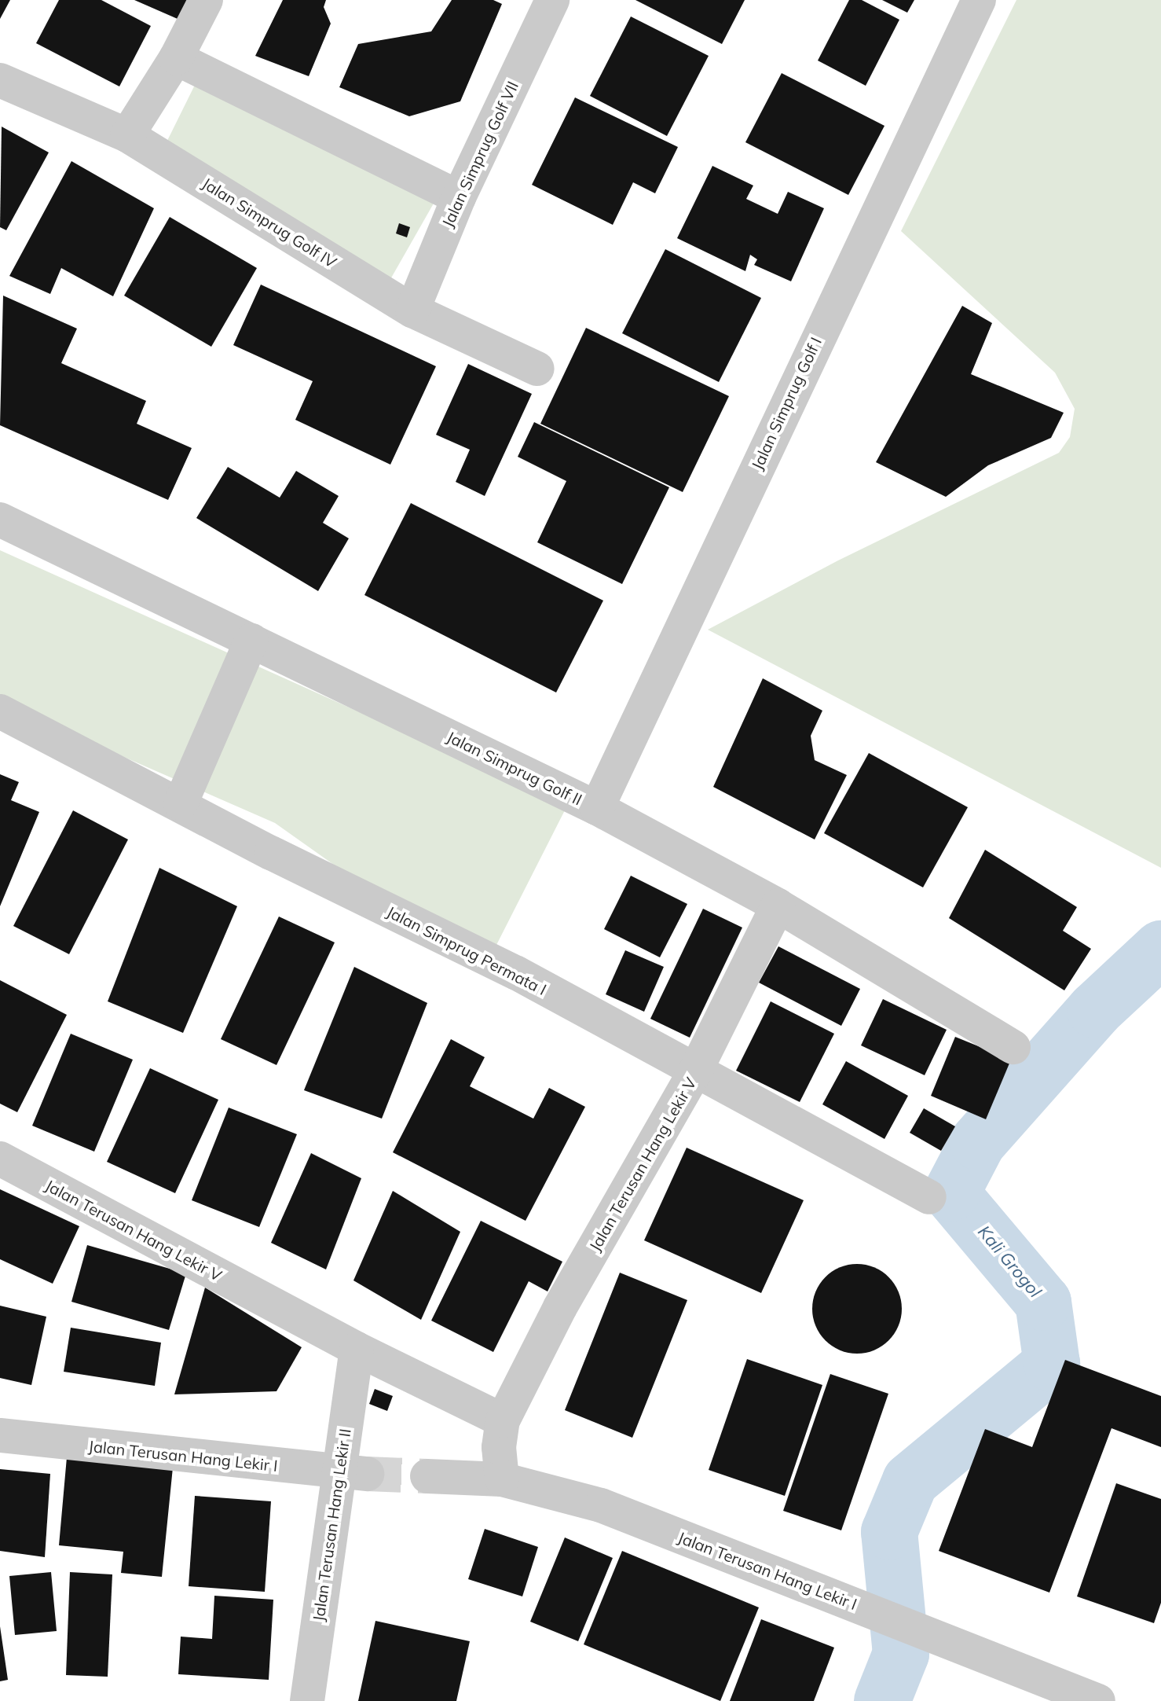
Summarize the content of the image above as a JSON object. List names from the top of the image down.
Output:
{
  "streets": {
    "street": [
      "Jalan Simprug Golf VII",
      "Jalan Simprug Golf IV",
      "Jalan Simprug Golf I",
      "Jalan Simprug Golf II",
      "Jalan Simprug Permata I",
      "Jalan Terusan Hang Lekir V",
      "Jalan Terusan Hang Lekir I",
      "Jalan Terusan Hang Lekir II"
    ]
  },
  "crossings": [
    ["Jalan Simprug Golf VII", "Jalan Simprug Golf IV"],
    ["Jalan Simprug Golf I", "Jalan Simprug Golf II"],
    ["Jalan Simprug Golf II", "Jalan Terusan Hang Lekir V"],
    ["Jalan Simprug Permata I", "Jalan Terusan Hang Lekir V"],
    ["Jalan Terusan Hang Lekir V", "Jalan Terusan Hang Lekir I"],
    ["Jalan Terusan Hang Lekir V", "Jalan Terusan Hang Lekir II"],
    ["Jalan Terusan Hang Lekir I", "Jalan Terusan Hang Lekir II"]
  ],
  "water": ["Kali Grogol"]
}
